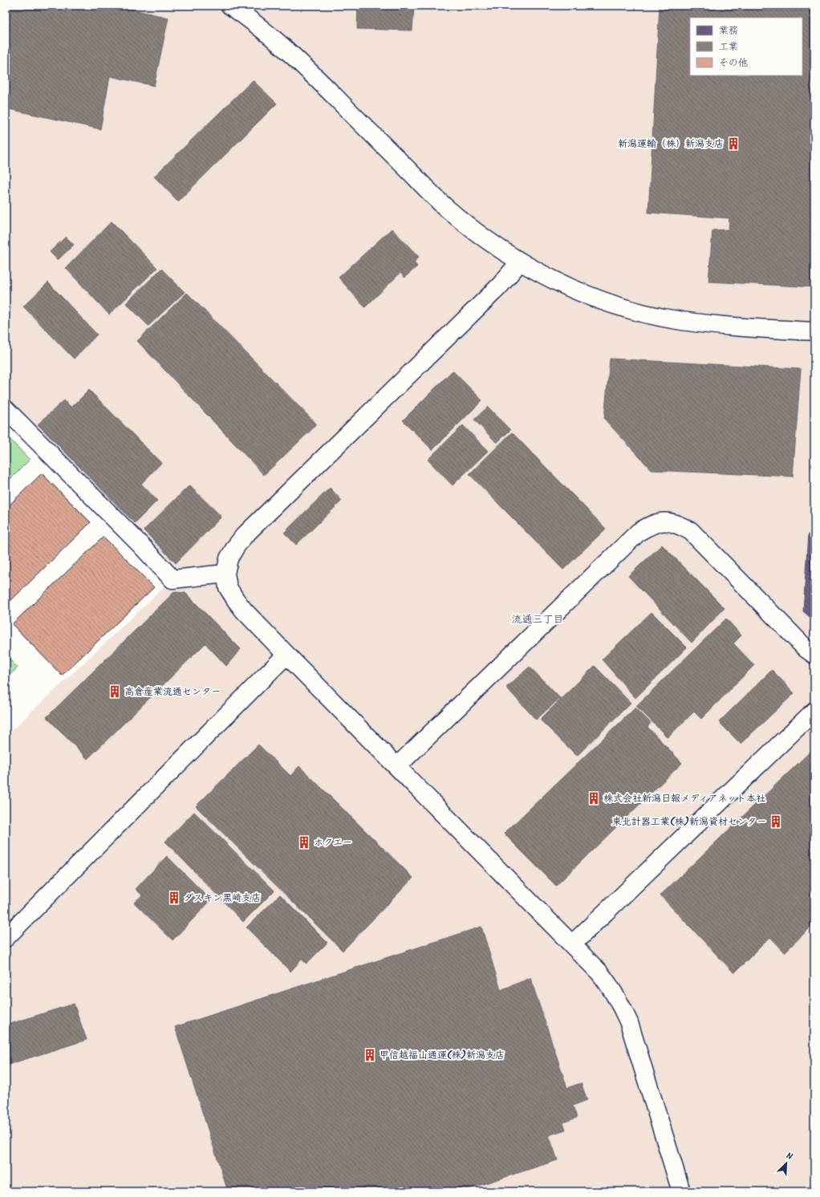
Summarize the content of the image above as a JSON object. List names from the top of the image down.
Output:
{
  "districts": ["流通三丁目"],
  "places": {
    "building": [
      "新潟運輸（株）新潟支店",
      "高倉産業流通センター",
      "株式会社新潟日報メディアネット本社",
      "東北計器工業(株)新潟資材センター",
      "ホクエー",
      "ダスキン黒崎支店",
      "甲信越福山通運(株)新潟支店"
    ]
  },
  "legend": ["業務", "工業", "その他"],
  "north": "top right"
}
